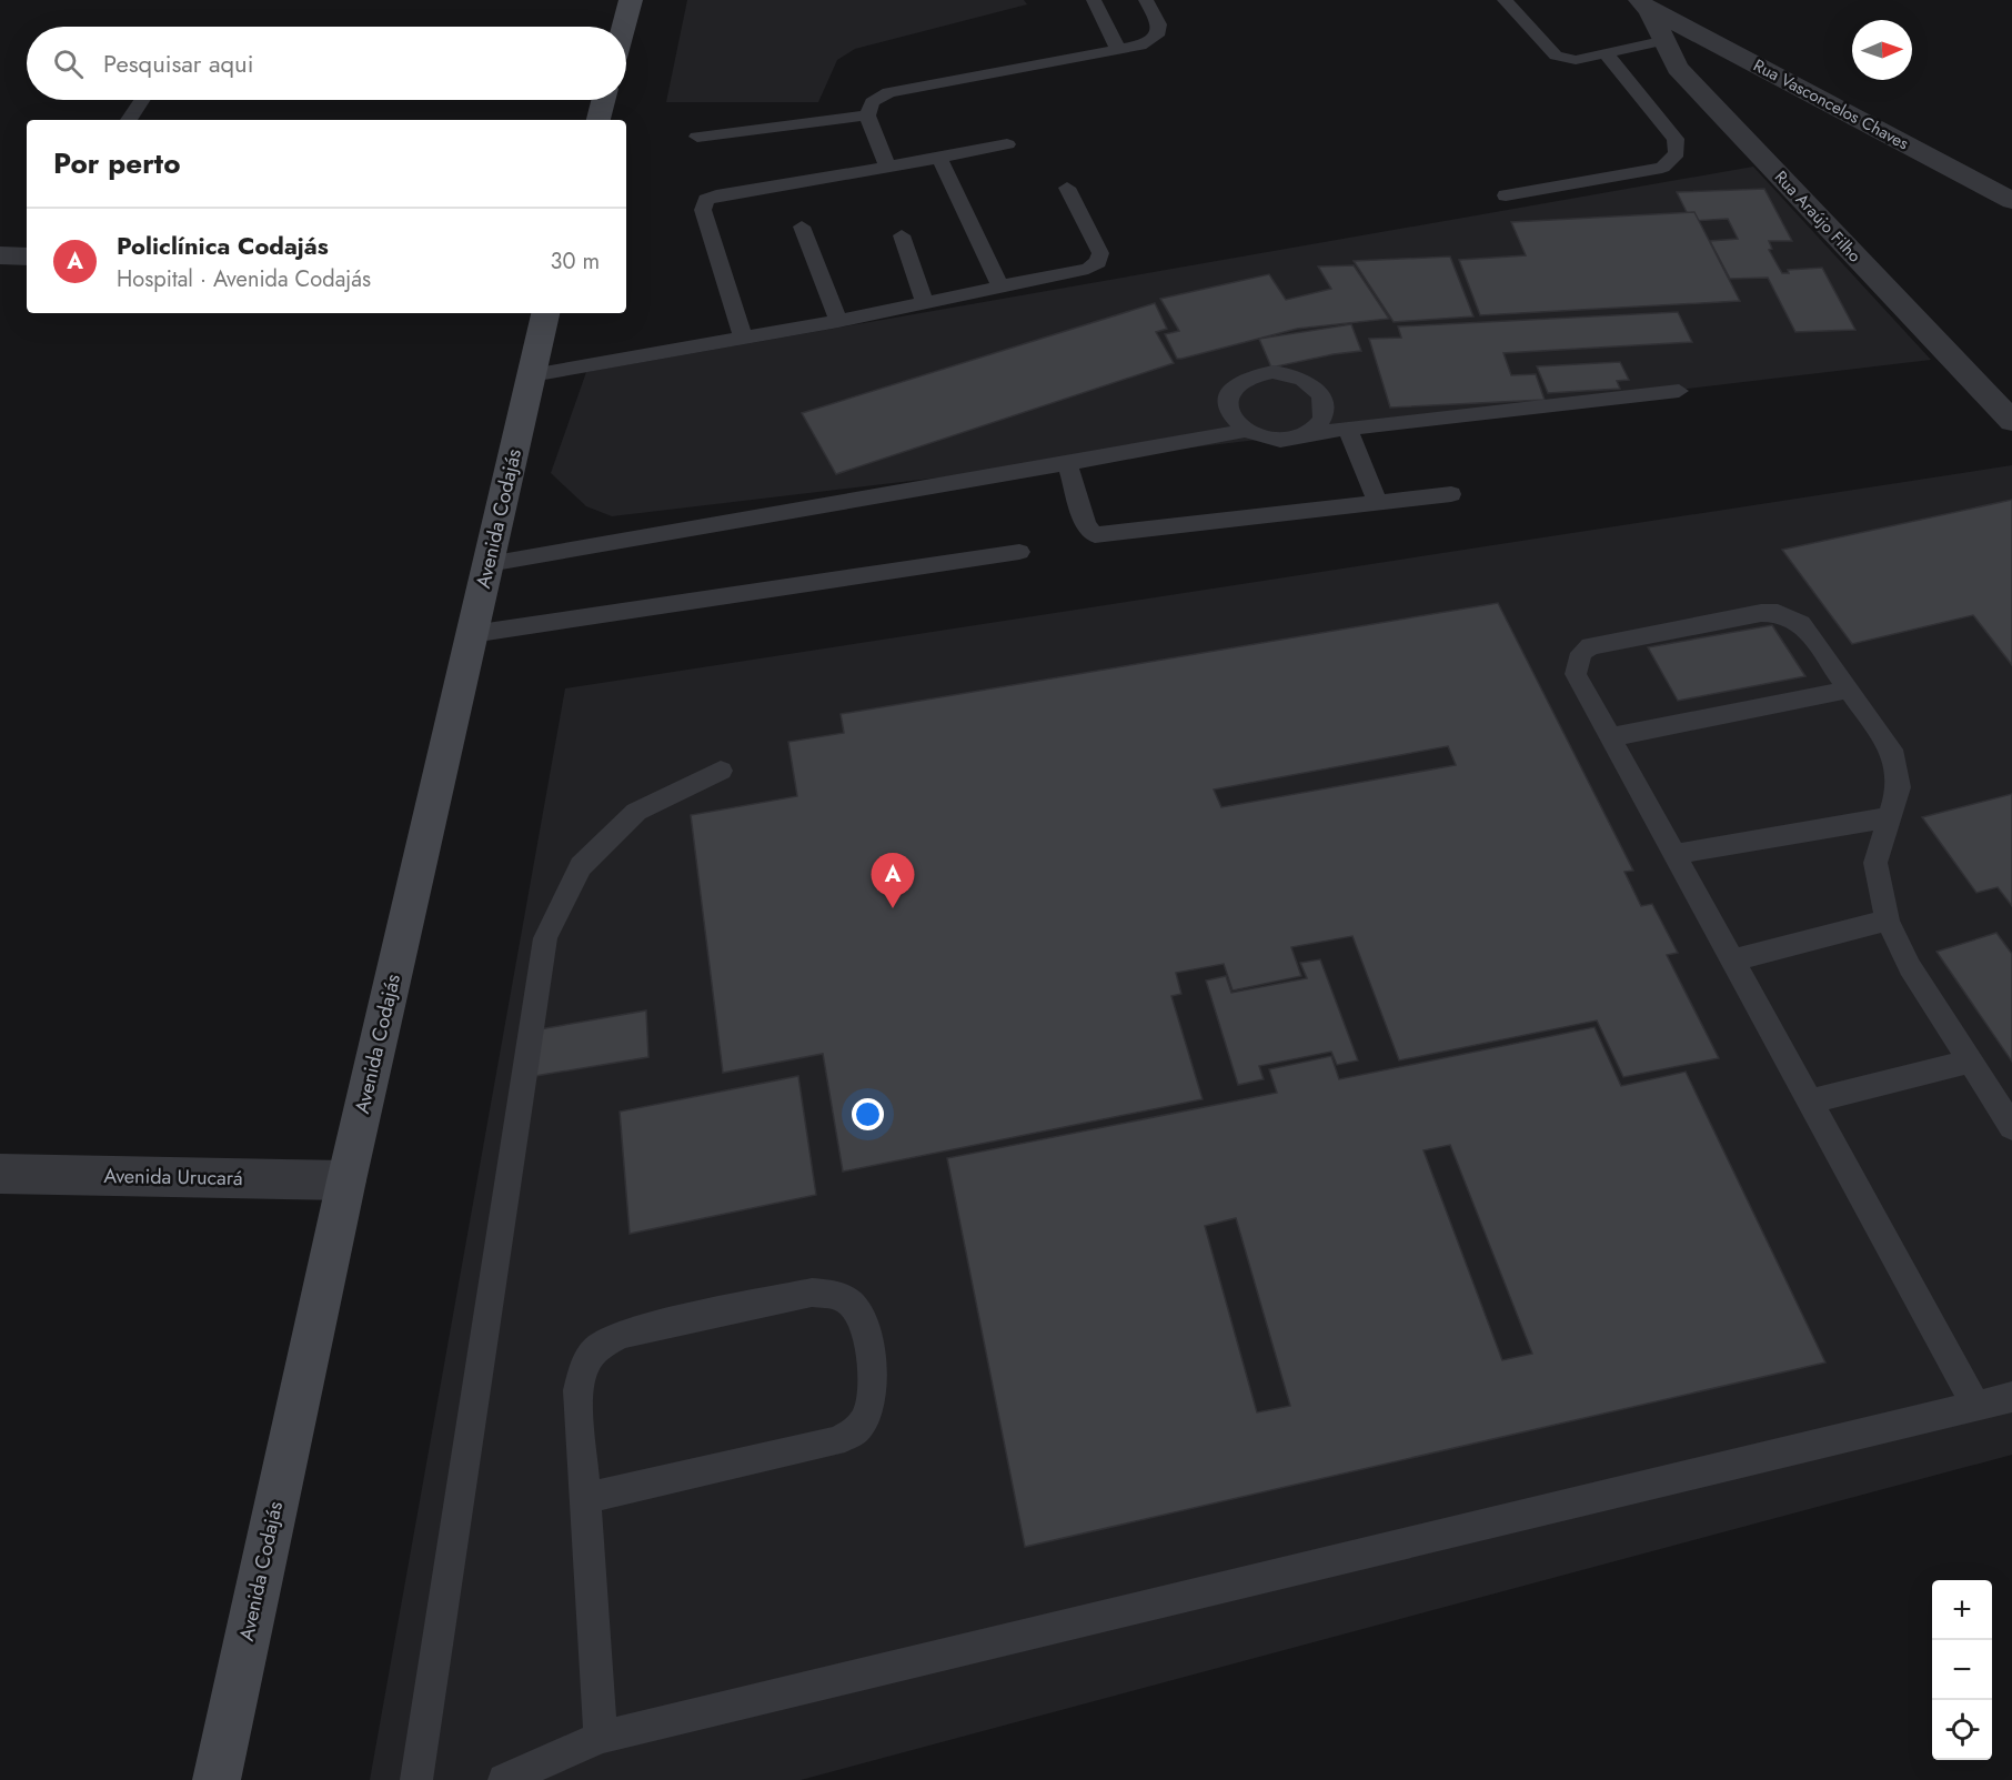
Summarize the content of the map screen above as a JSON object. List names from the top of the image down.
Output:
{
  "streets": {
    "street": [
      "Rua Vasconcelos Chaves",
      "Rua Araújo Filho",
      "Avenida Codajás",
      "Avenida Urucará"
    ]
  },
  "crossings": [
    ["Rua Vasconcelos Chaves", "Rua Araújo Filho"],
    ["Avenida Codajás", "Avenida Urucará"]
  ],
  "north": "right",
  "page": {
    "search": "Pesquisar aqui",
    "heading": "Por perto",
    "list": [
      {
        "mark": "A",
        "name": "Policlínica Codajás",
        "note": "Hospital · Avenida Codajás",
        "value": "30 m"
      }
    ],
    "pins": "A",
    "map_buttons": ["+", "−"]
  }
}
